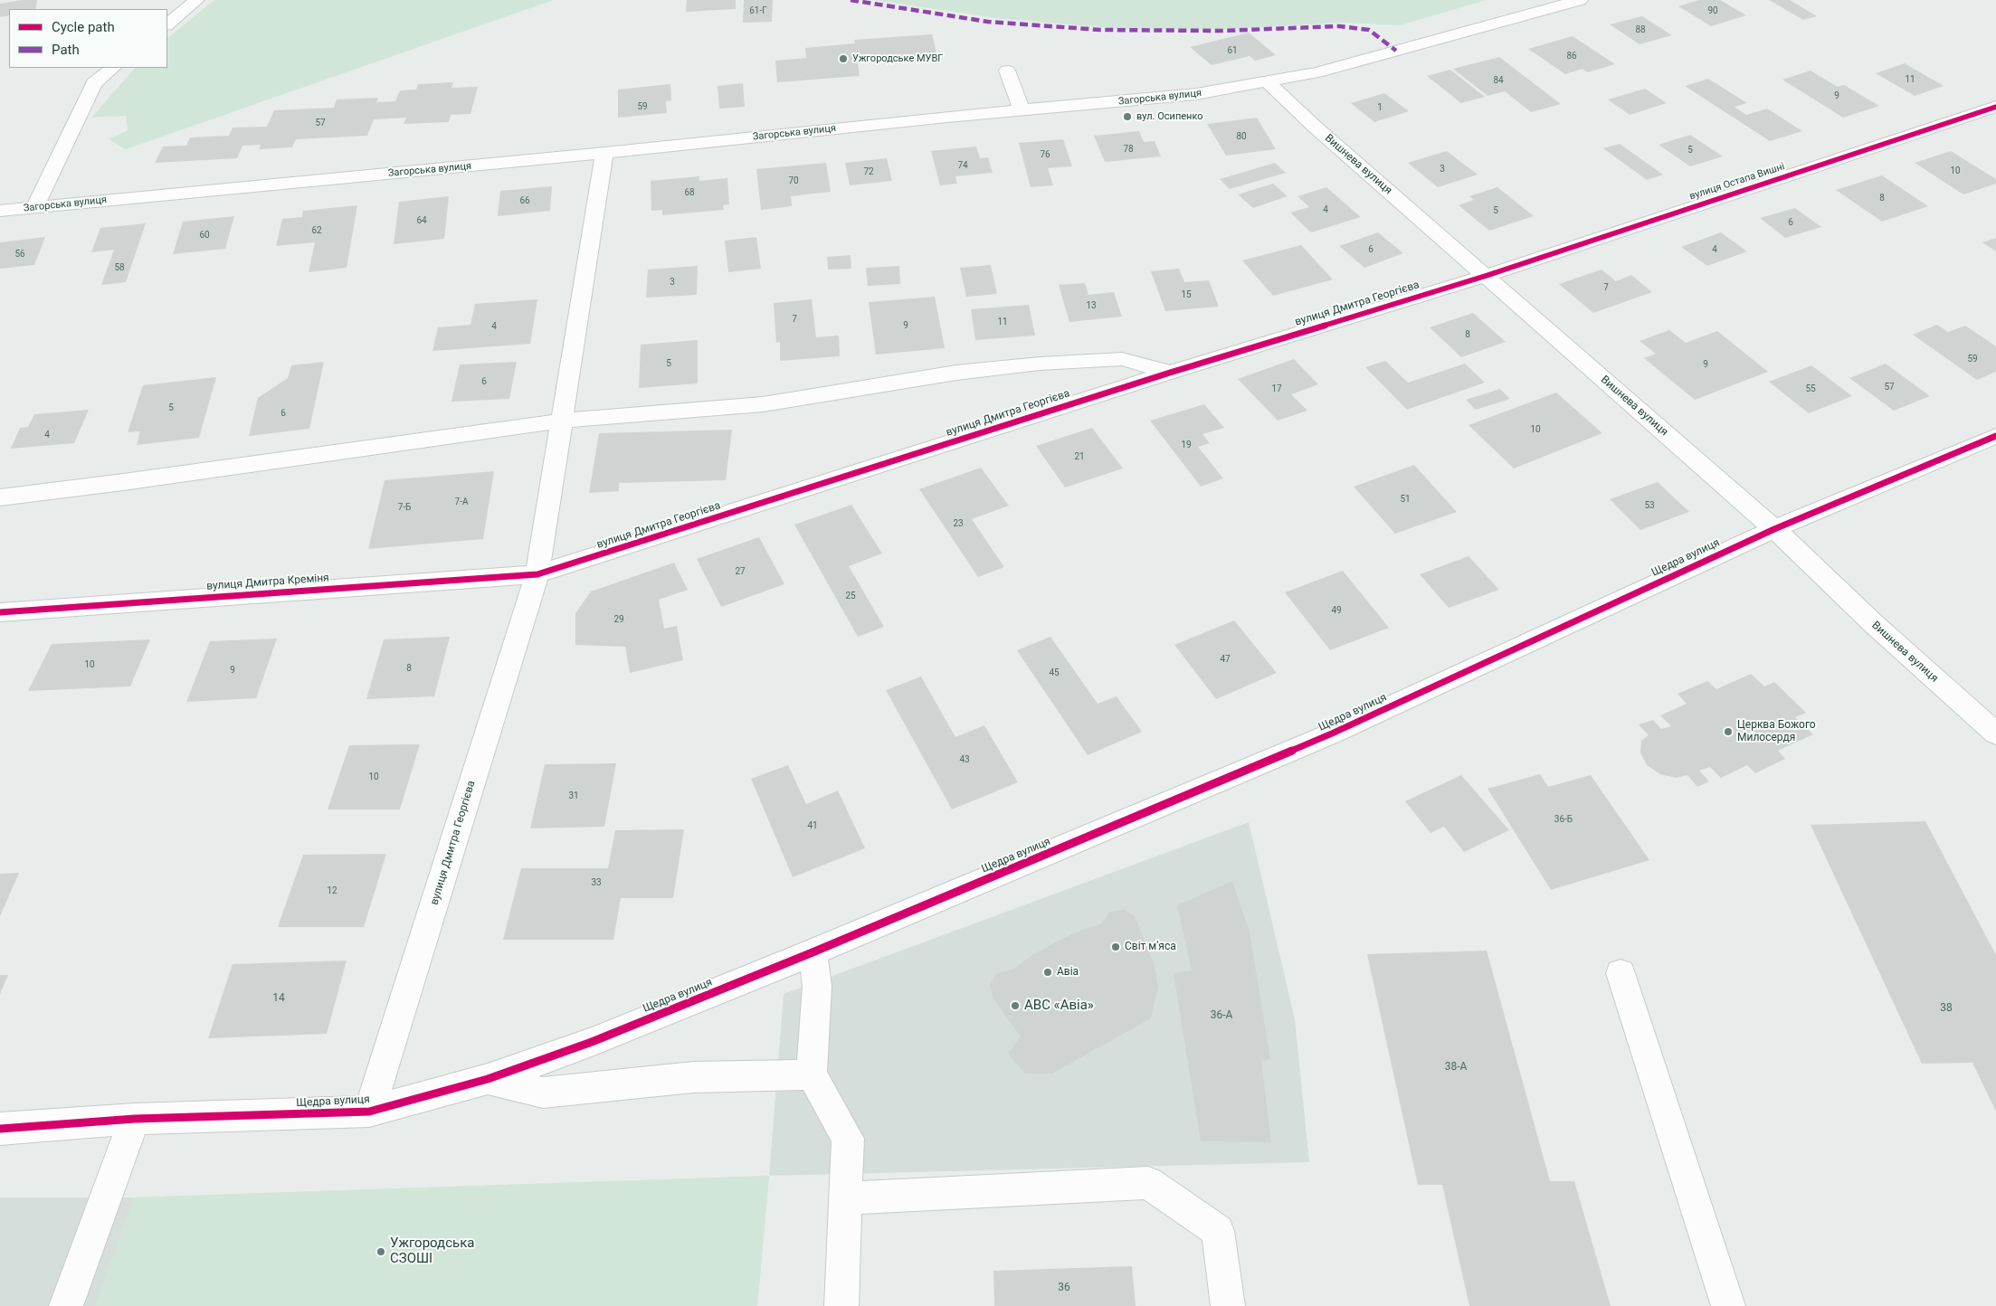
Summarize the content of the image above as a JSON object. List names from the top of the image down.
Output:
{
  "streets": {
    "street": [
      "Загорська вулиця",
      "Вишнева вулиця",
      "вулиця Остапа Вишні",
      "вулиця Дмитра Георгієва",
      "Щедра вулиця",
      "вулиця Дмитра Креміня"
    ]
  },
  "crossings": [
    ["Загорська вулиця", "Вишнева вулиця"],
    ["Загорська вулиця", "вулиця Дмитра Георгієва"],
    ["Вишнева вулиця", "вулиця Остапа Вишні"],
    ["Вишнева вулиця", "вулиця Дмитра Георгієва"],
    ["Вишнева вулиця", "Щедра вулиця"],
    ["вулиця Остапа Вишні", "вулиця Дмитра Георгієва"],
    ["вулиця Дмитра Георгієва", "Щедра вулиця"],
    ["вулиця Дмитра Георгієва", "вулиця Дмитра Креміня"]
  ],
  "places": [
    "Ужгородське МУВГ",
    "вул. Осипенко",
    "Церква Божого Милосердя",
    "Світ м'яса",
    "Авіа",
    "ABC «Авіа»",
    "Ужгородська СЗОШІ"
  ],
  "house_numbers": [
    "61-Г",
    "90",
    "88",
    "61",
    "86",
    "11",
    "84",
    "9",
    "59",
    "1",
    "57",
    "80",
    "78",
    "5",
    "76",
    "74",
    "3",
    "10",
    "72",
    "70",
    "68",
    "8",
    "66",
    "4",
    "5",
    "64",
    "6",
    "62",
    "60",
    "6",
    "4",
    "56",
    "58",
    "3",
    "7",
    "15",
    "13",
    "7",
    "11",
    "9",
    "4",
    "8",
    "59",
    "5",
    "9",
    "6",
    "57",
    "17",
    "55",
    "5",
    "6",
    "10",
    "4",
    "19",
    "21",
    "51",
    "7-А",
    "53",
    "7-Б",
    "23",
    "27",
    "25",
    "49",
    "29",
    "47",
    "10",
    "8",
    "9",
    "45",
    "43",
    "10",
    "31",
    "36-Б",
    "41",
    "33",
    "12",
    "14",
    "38",
    "36-А",
    "38-А",
    "36"
  ],
  "legend": ["Cycle path", "Path"]
}
